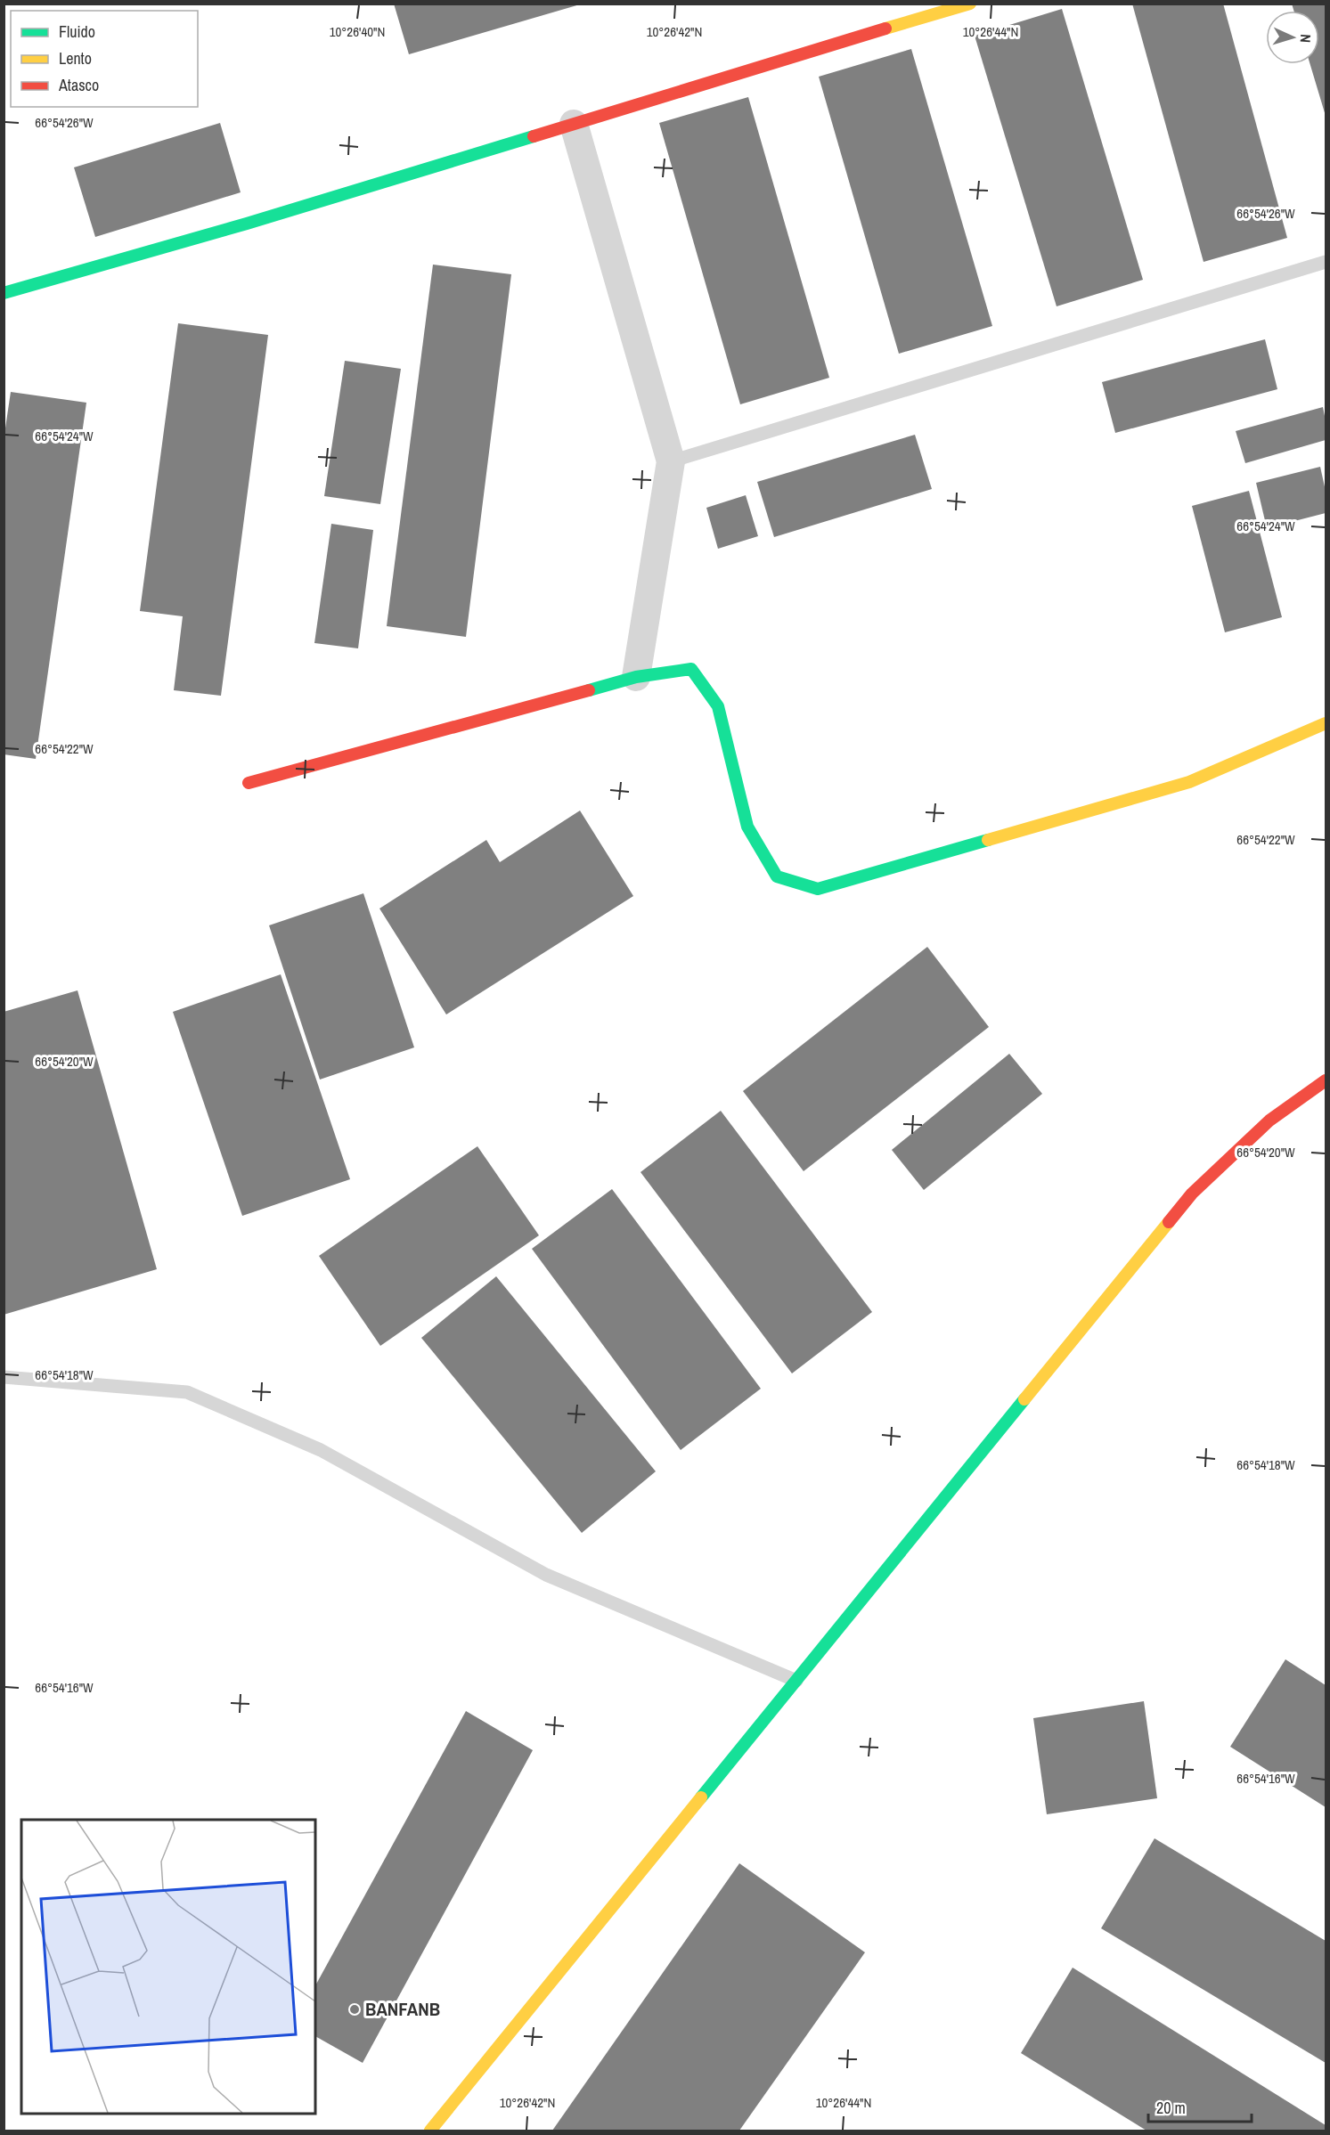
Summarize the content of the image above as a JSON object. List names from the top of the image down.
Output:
{
  "places": ["BANFANB"],
  "legend": ["Fluido", "Lento", "Atasco"],
  "scale_bar": "20 m",
  "north": "right",
  "coordinates": [
    "10°26'40\"N",
    "10°26'42\"N",
    "10°26'44\"N",
    "66°54'26\"W",
    "66°54'24\"W",
    "66°54'22\"W",
    "66°54'20\"W",
    "66°54'18\"W",
    "66°54'16\"W"
  ]
}
